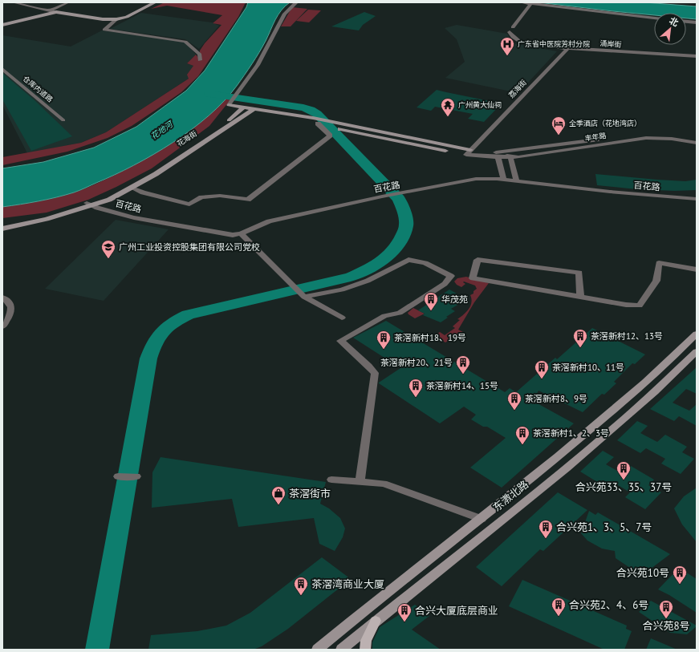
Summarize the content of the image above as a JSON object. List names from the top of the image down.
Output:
{
  "streets": {
    "street": [
      "涌岸街",
      "仓库内道路",
      "荔海街",
      "丰年路",
      "花海街",
      "百花路",
      "东漖北路"
    ]
  },
  "crossings": [
    ["涌岸街", "荔海街"],
    ["花海街", "百花路"]
  ],
  "water": ["花地河"],
  "places": {
    "hospital": ["广东省中医院芳村分院"],
    "temple": ["广州黄大仙祠"],
    "hotel": ["全季酒店（花地湾店）"],
    "school or university": ["广州工业投资控股集团有限公司党校"],
    "building": [
      "华茂苑",
      "茶滘新村12、13号",
      "茶滘新村18、19号",
      "茶滘新村20、21号",
      "茶滘新村10、11号",
      "茶滘新村14、15号",
      "茶滘新村8、9号",
      "茶滘新村1、2、3号",
      "合兴苑33、35、37号",
      "合兴苑1、3、5、7号",
      "合兴苑10号",
      "茶滘湾商业大厦",
      "合兴苑2、4、6号",
      "合兴苑8号",
      "合兴大厦底层商业"
    ],
    "shop": ["茶滘街市"]
  },
  "north": "top right"
}
